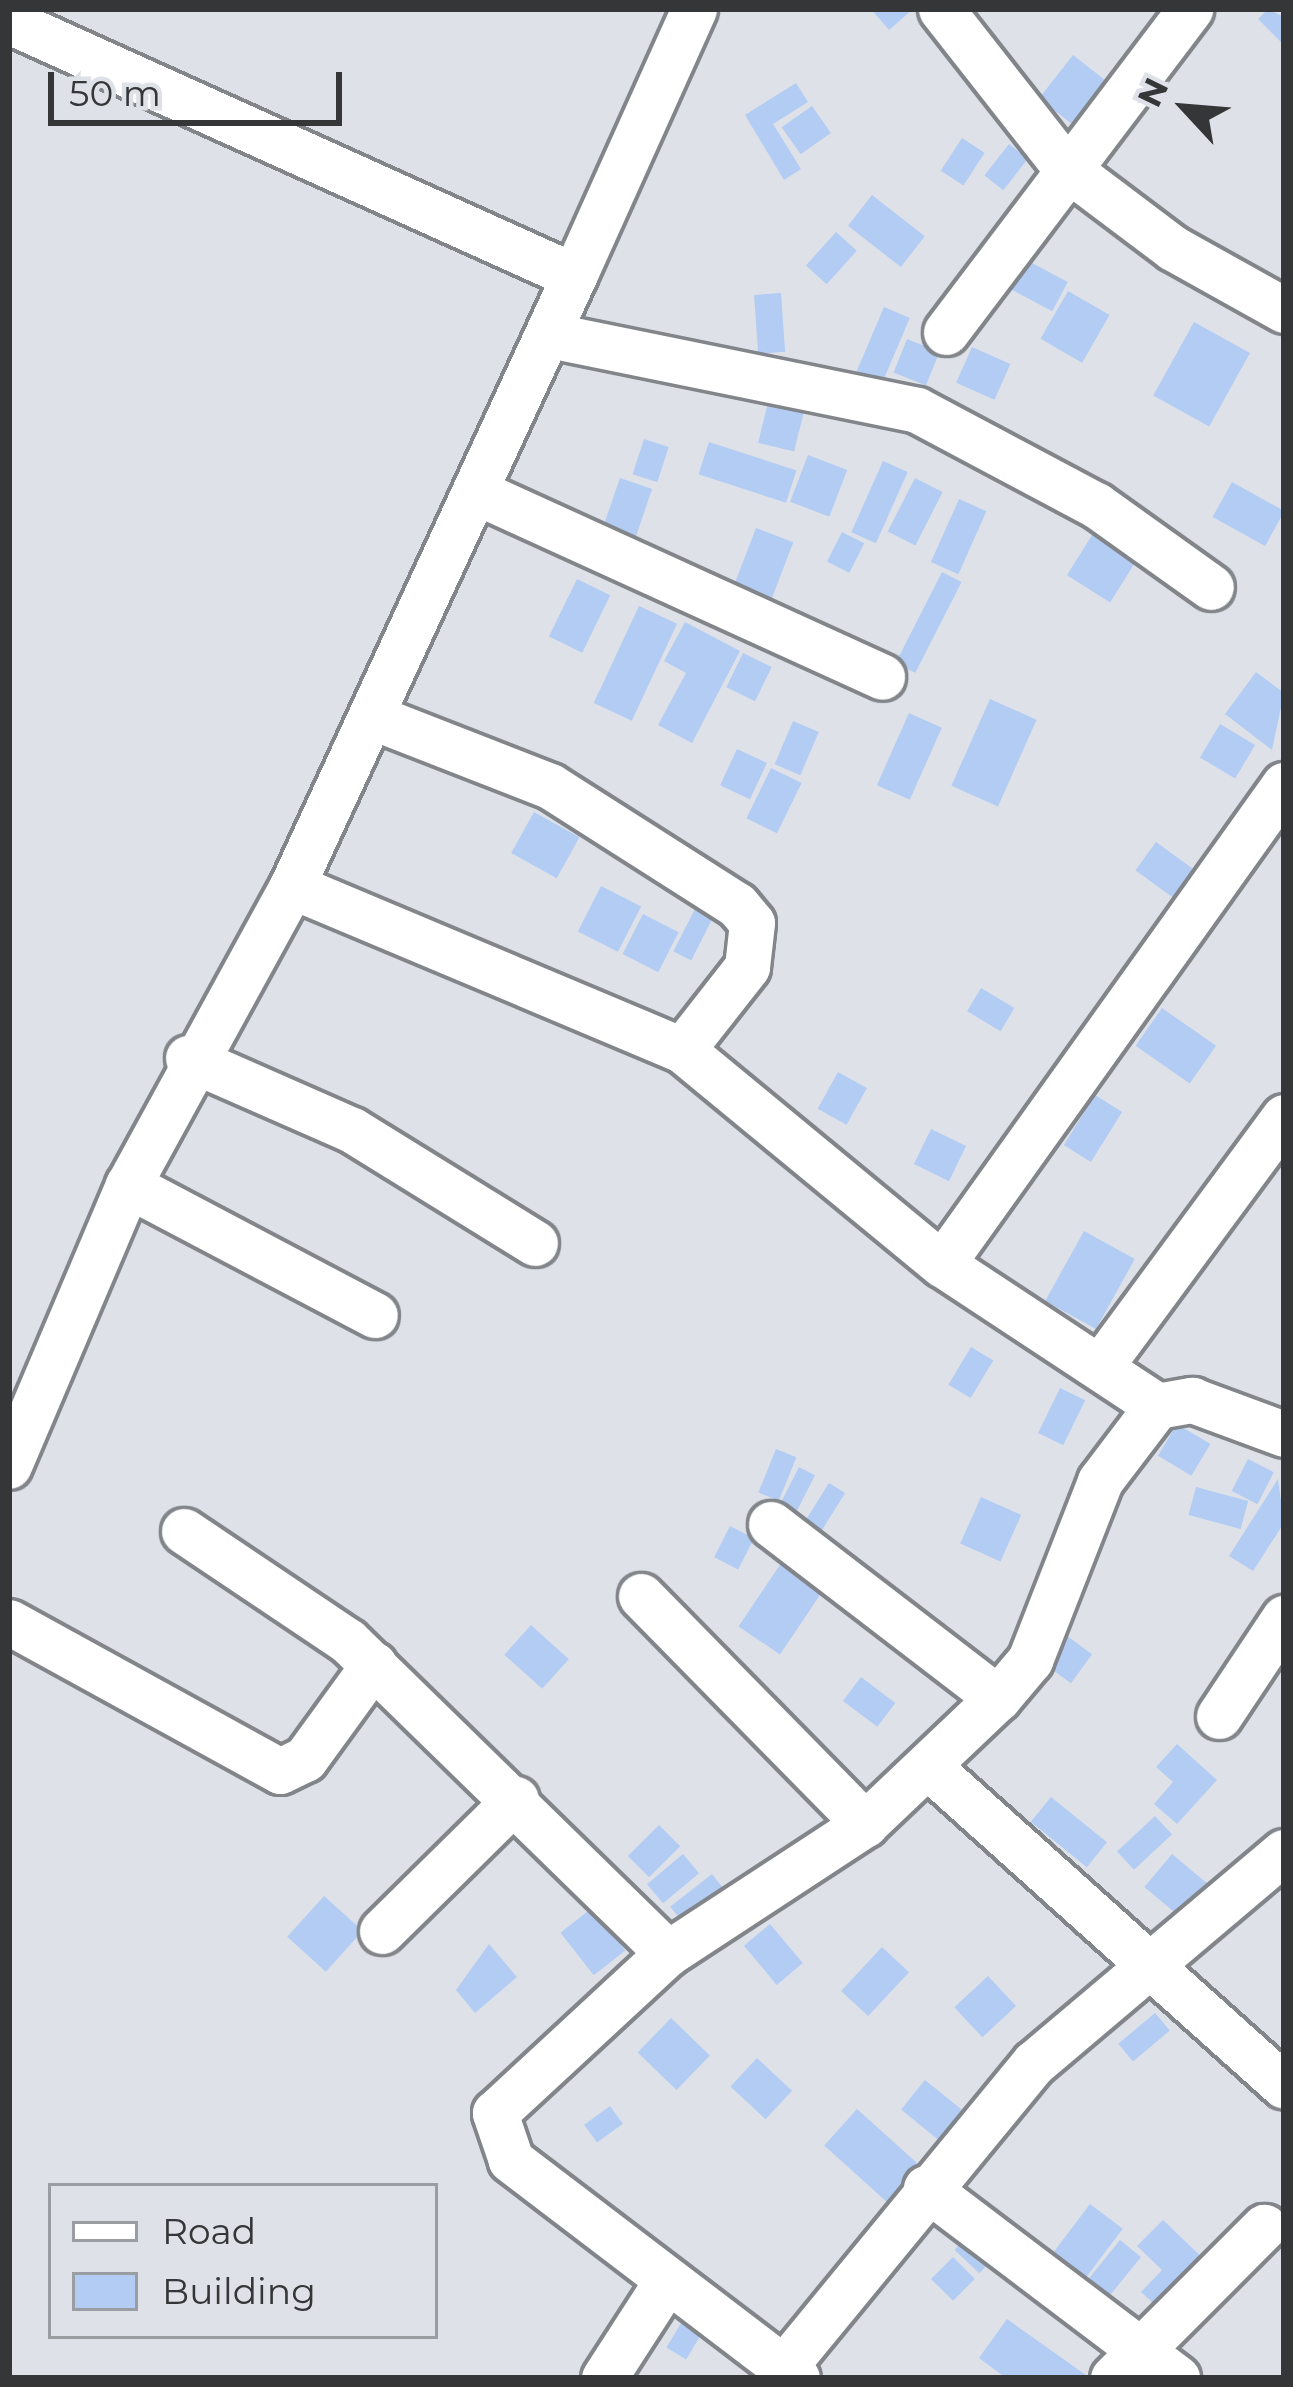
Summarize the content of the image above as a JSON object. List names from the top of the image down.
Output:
{
  "legend": ["Road", "Building"],
  "scale_bar": "50 m",
  "north": "top left"
}
